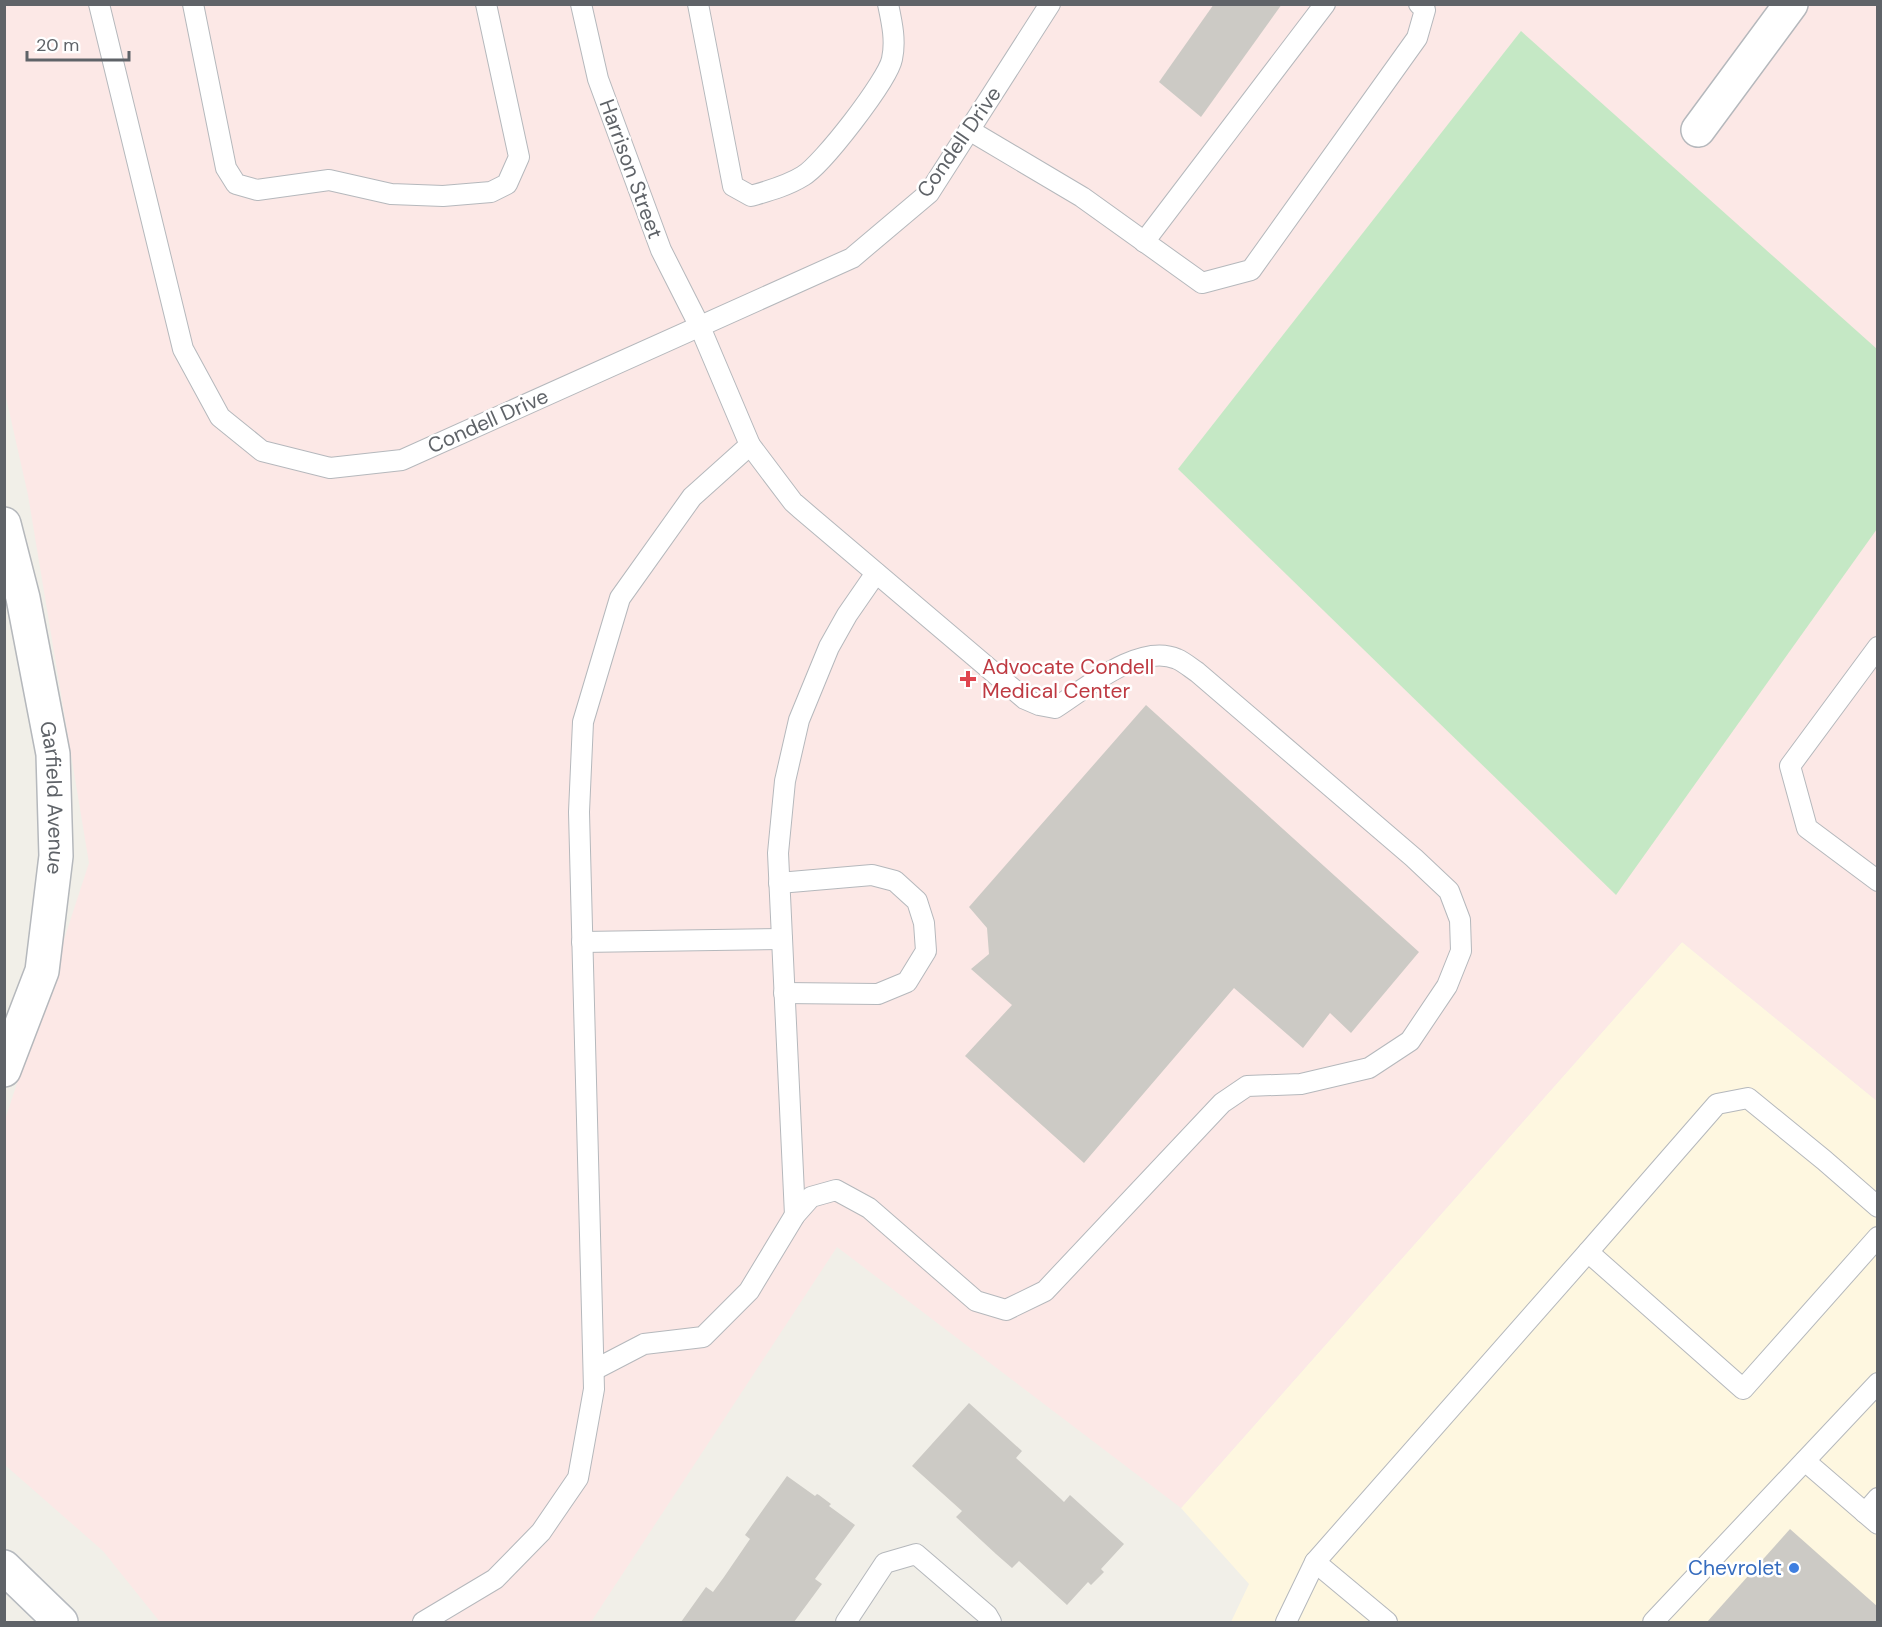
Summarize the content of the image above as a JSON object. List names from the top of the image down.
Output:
{
  "streets": {
    "street": ["Garfield Avenue"],
    "lane": ["Condell Drive", "Harrison Street"]
  },
  "crossings": [
    ["Condell Drive", "Harrison Street"]
  ],
  "places": {
    "health": ["Advocate Condell Medical Center"],
    "other": ["Chevrolet"]
  },
  "scale_bar": "20 m"
}
